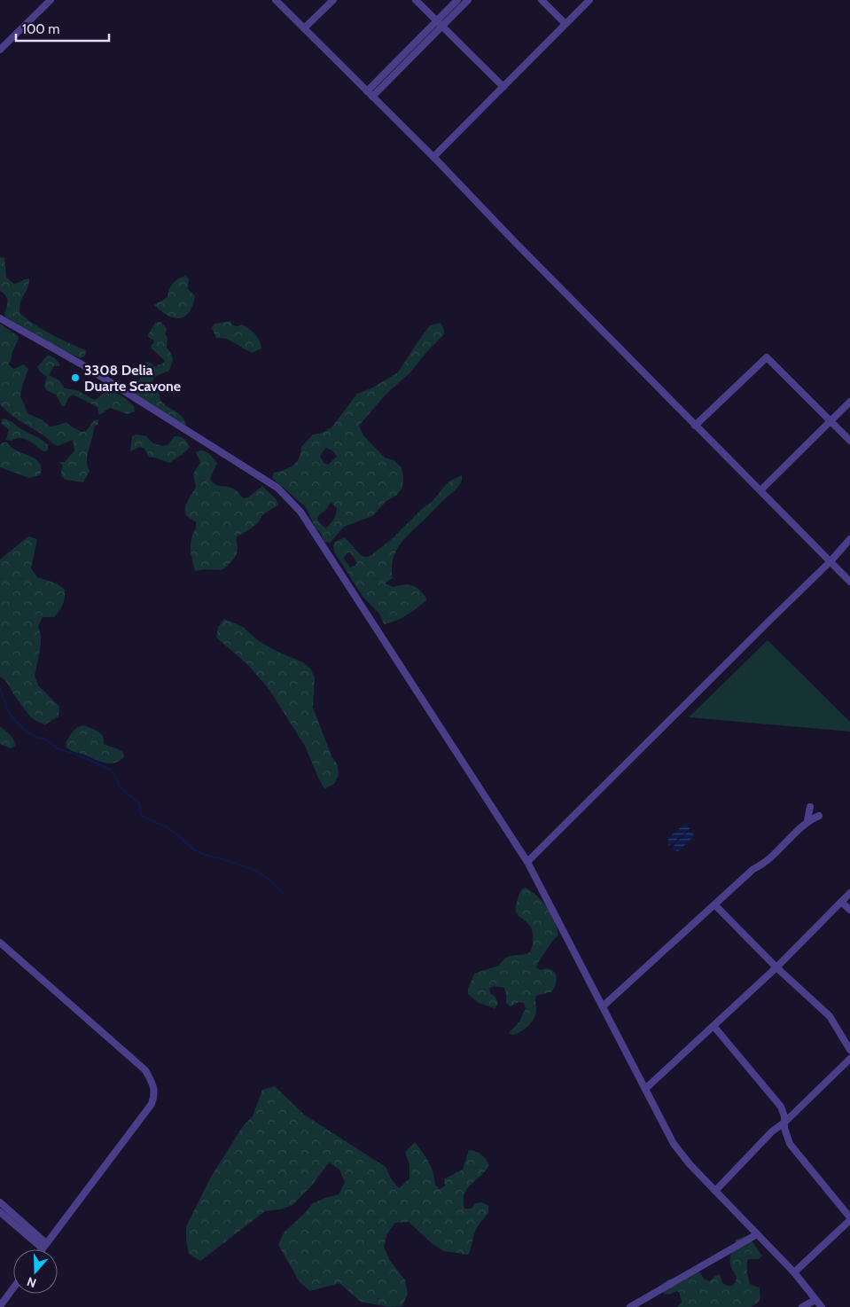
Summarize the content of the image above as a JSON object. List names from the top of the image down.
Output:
{
  "places": ["3308 Delia Duarte Scavone"],
  "scale_bar": "100 m",
  "north": "bottom"
}
